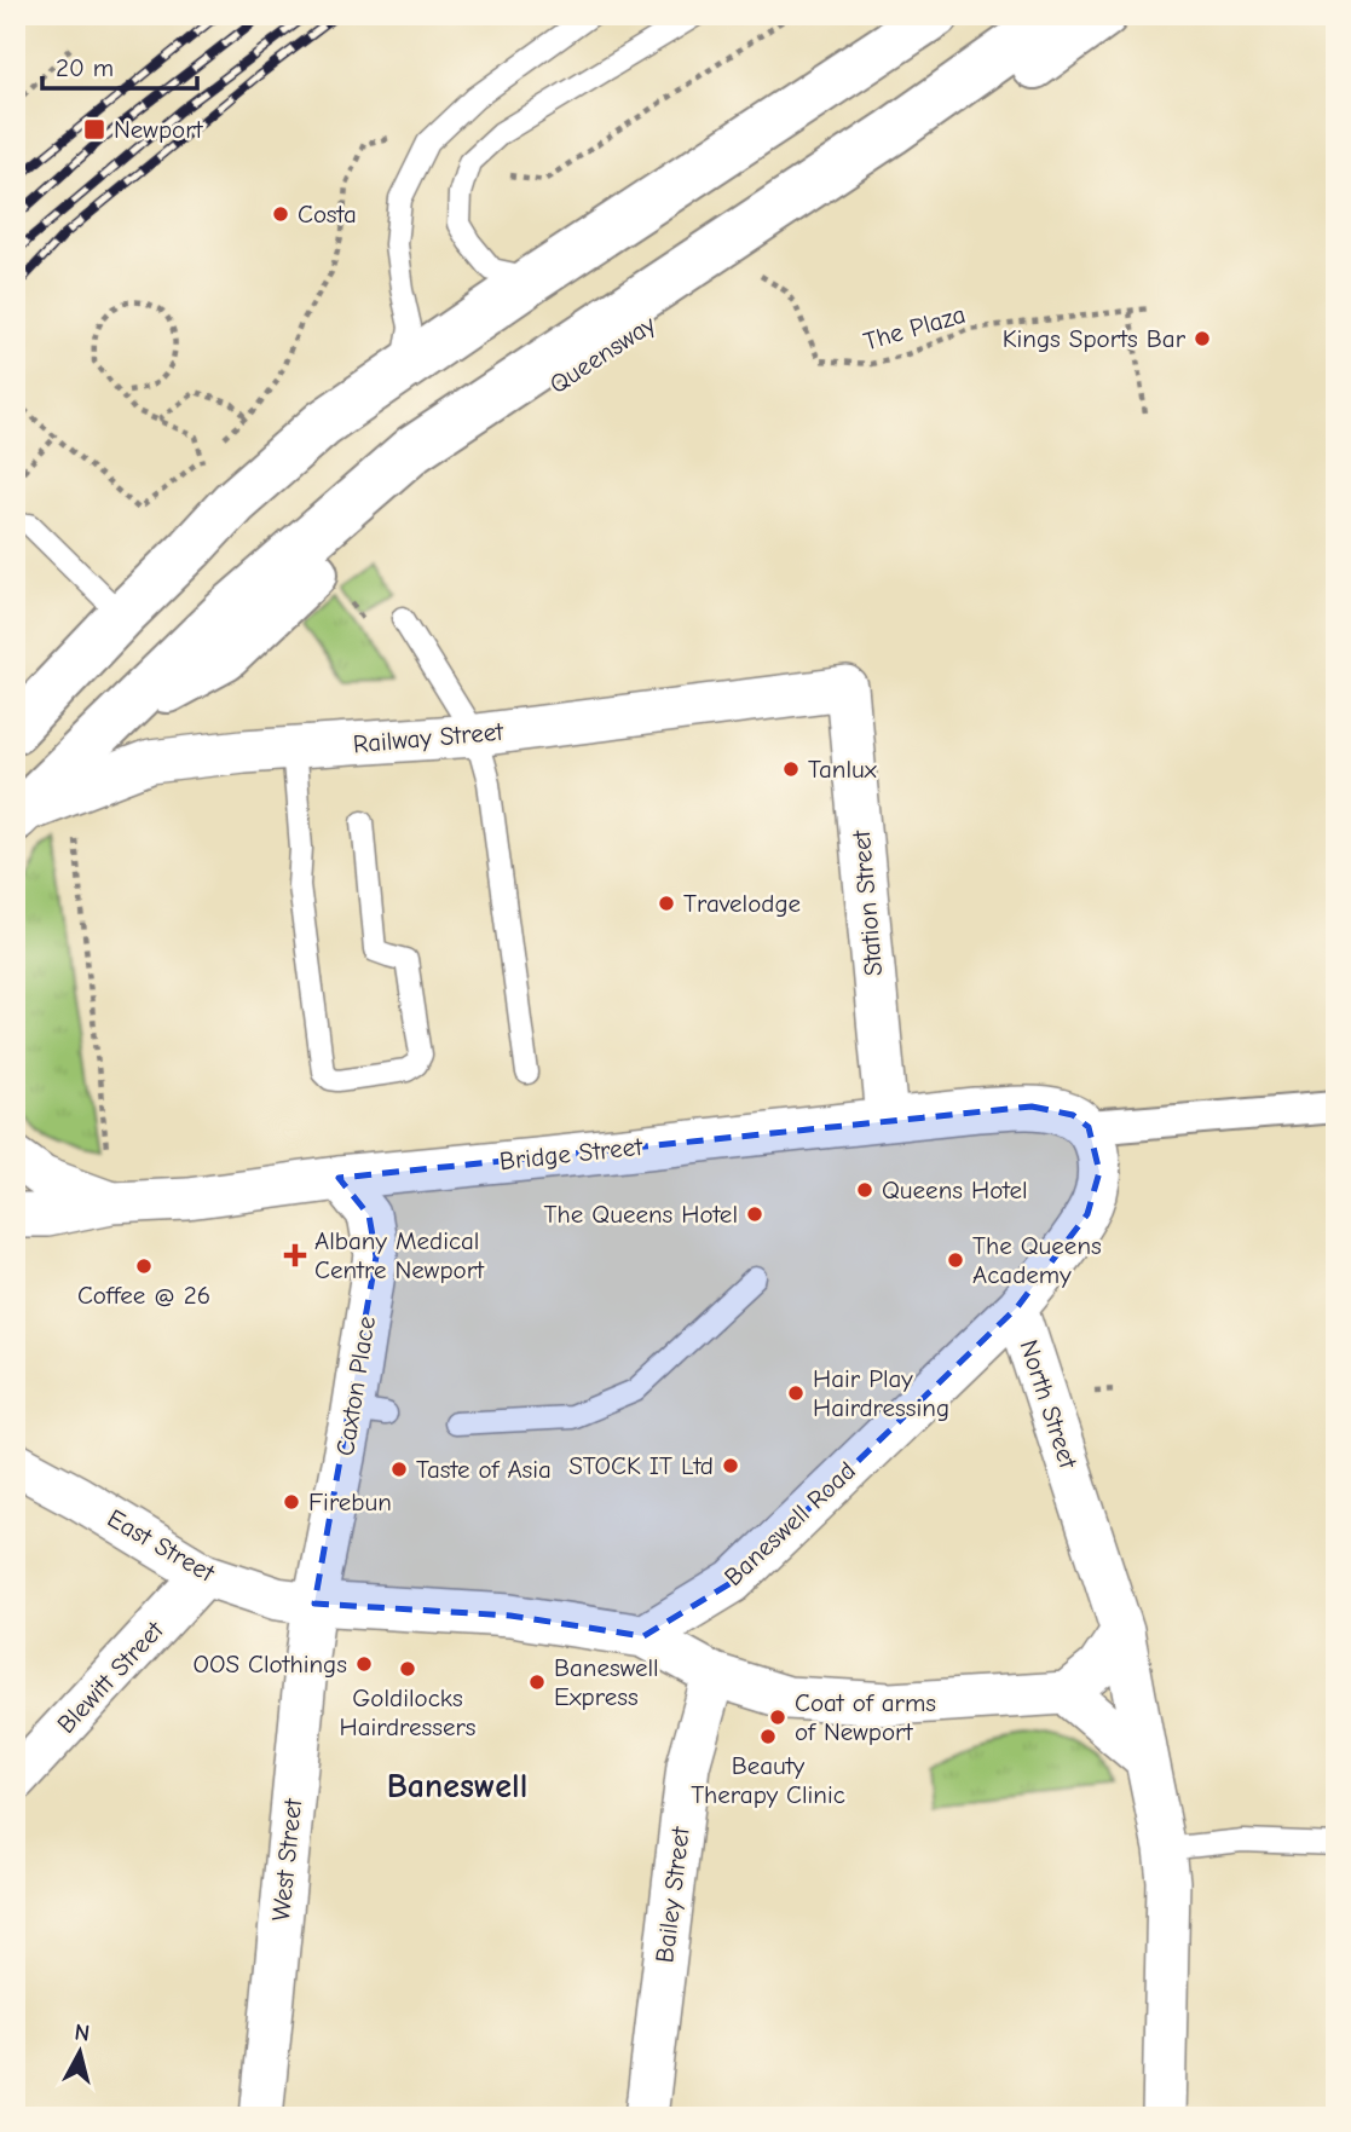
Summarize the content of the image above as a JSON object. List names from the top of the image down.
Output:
{
  "streets": {
    "main road": ["Queensway"],
    "street": [
      "Railway Street",
      "Station Street",
      "Bridge Street",
      "Caxton Place",
      "North Street",
      "Baneswell Road",
      "East Street",
      "Blewitt Street",
      "West Street",
      "Bailey Street"
    ],
    "path": ["The Plaza"]
  },
  "crossings": [
    ["Queensway", "Railway Street"],
    ["Railway Street", "Station Street"],
    ["Station Street", "Bridge Street"],
    ["Bridge Street", "Caxton Place"],
    ["Bridge Street", "North Street"],
    ["Caxton Place", "East Street"],
    ["Caxton Place", "West Street"],
    ["North Street", "Baneswell Road"],
    ["East Street", "Blewitt Street"],
    ["East Street", "West Street"]
  ],
  "districts": ["Baneswell"],
  "places": {
    "transit": ["Newport"],
    "other": [
      "Costa",
      "Kings Sports Bar",
      "Tanlux",
      "Travelodge",
      "Queens Hotel",
      "The Queens Hotel",
      "The Queens Academy",
      "Coffee @ 26",
      "Hair Play Hairdressing",
      "STOCK IT Ltd",
      "Taste of Asia",
      "Firebun",
      "OOS Clothings",
      "Goldilocks Hairdressers",
      "Baneswell Express",
      "Coat of arms of Newport",
      "Beauty Therapy Clinic"
    ],
    "health": ["Albany Medical Centre Newport"]
  },
  "scale_bar": "20 m",
  "north": "top"
}
